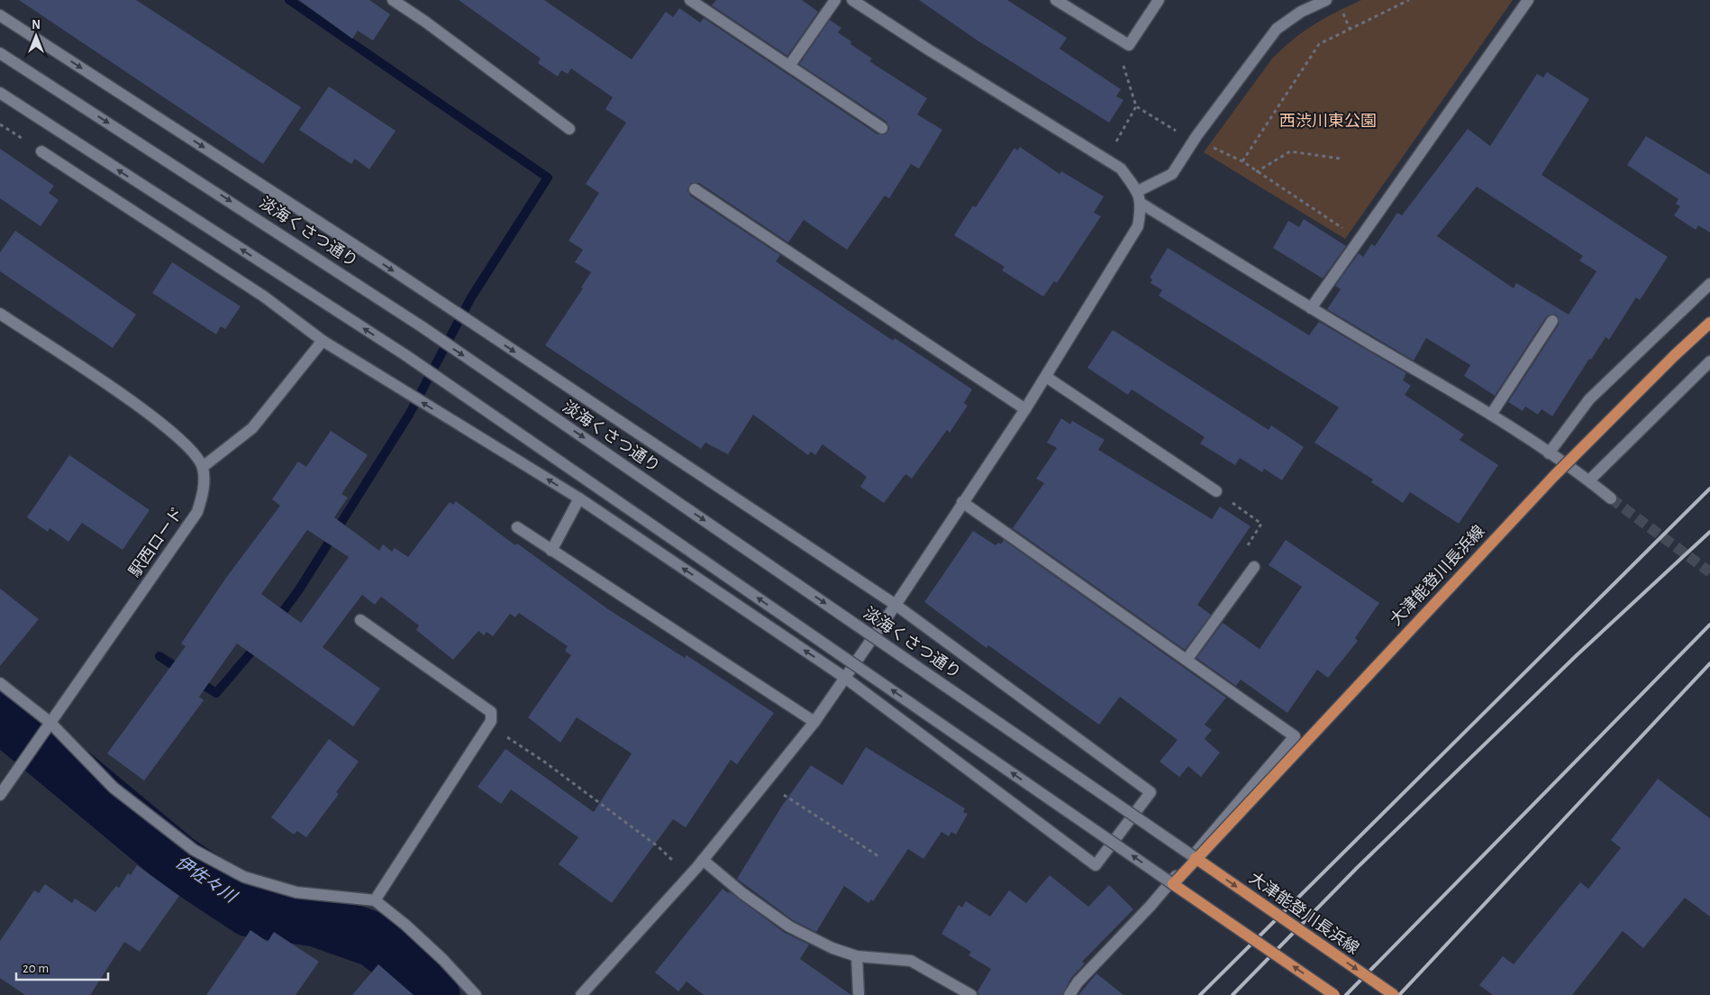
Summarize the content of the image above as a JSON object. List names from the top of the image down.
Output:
{
  "streets": {
    "main road": ["大津能登川長浜線"],
    "street": ["淡海くさつ通り", "駅西ロード"]
  },
  "crossings": [
    ["淡海くさつ通り", "大津能登川長浜線"]
  ],
  "water": ["伊佐々川"],
  "parks": ["西渋川東公園"],
  "scale_bar": "20 m",
  "north": "top"
}
